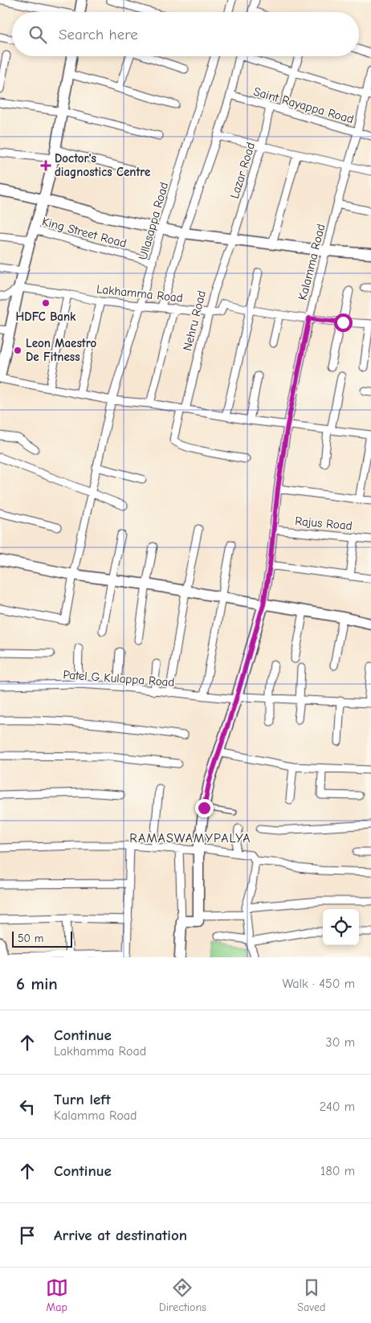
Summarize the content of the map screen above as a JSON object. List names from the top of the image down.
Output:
{
  "streets": {
    "street": [
      "Saint Rayappa Road",
      "Lazar Road",
      "Ullasappa Road",
      "King Street Road",
      "Kalamma Road",
      "Lakhamma Road",
      "Nehru Road",
      "Rajus Road",
      "Patel G Kulappa Road"
    ]
  },
  "crossings": [
    ["Saint Rayappa Road", "Lazar Road"],
    ["Saint Rayappa Road", "Kalamma Road"],
    ["Lazar Road", "Nehru Road"],
    ["Ullasappa Road", "King Street Road"],
    ["Ullasappa Road", "Lakhamma Road"],
    ["Kalamma Road", "Rajus Road"],
    ["Lakhamma Road", "Nehru Road"]
  ],
  "districts": ["RAMASWAMYPALYA"],
  "places": {
    "health": ["Doctor's diagnostics Centre"],
    "other": ["HDFC Bank", "Leon Maestro De Fitness"]
  },
  "scale_bar": "50 m",
  "page": {
    "search": "Search here",
    "scale": "50 m",
    "heading": ["6 min", "Walk · 450 m"],
    "list": [
      ["Continue", "Lakhamma Road", "30 m"],
      ["Turn left", "Kalamma Road", "240 m"],
      ["Continue", "180 m"],
      "Arrive at destination"
    ],
    "nav": ["Map", "Directions", "Saved"]
  }
}
